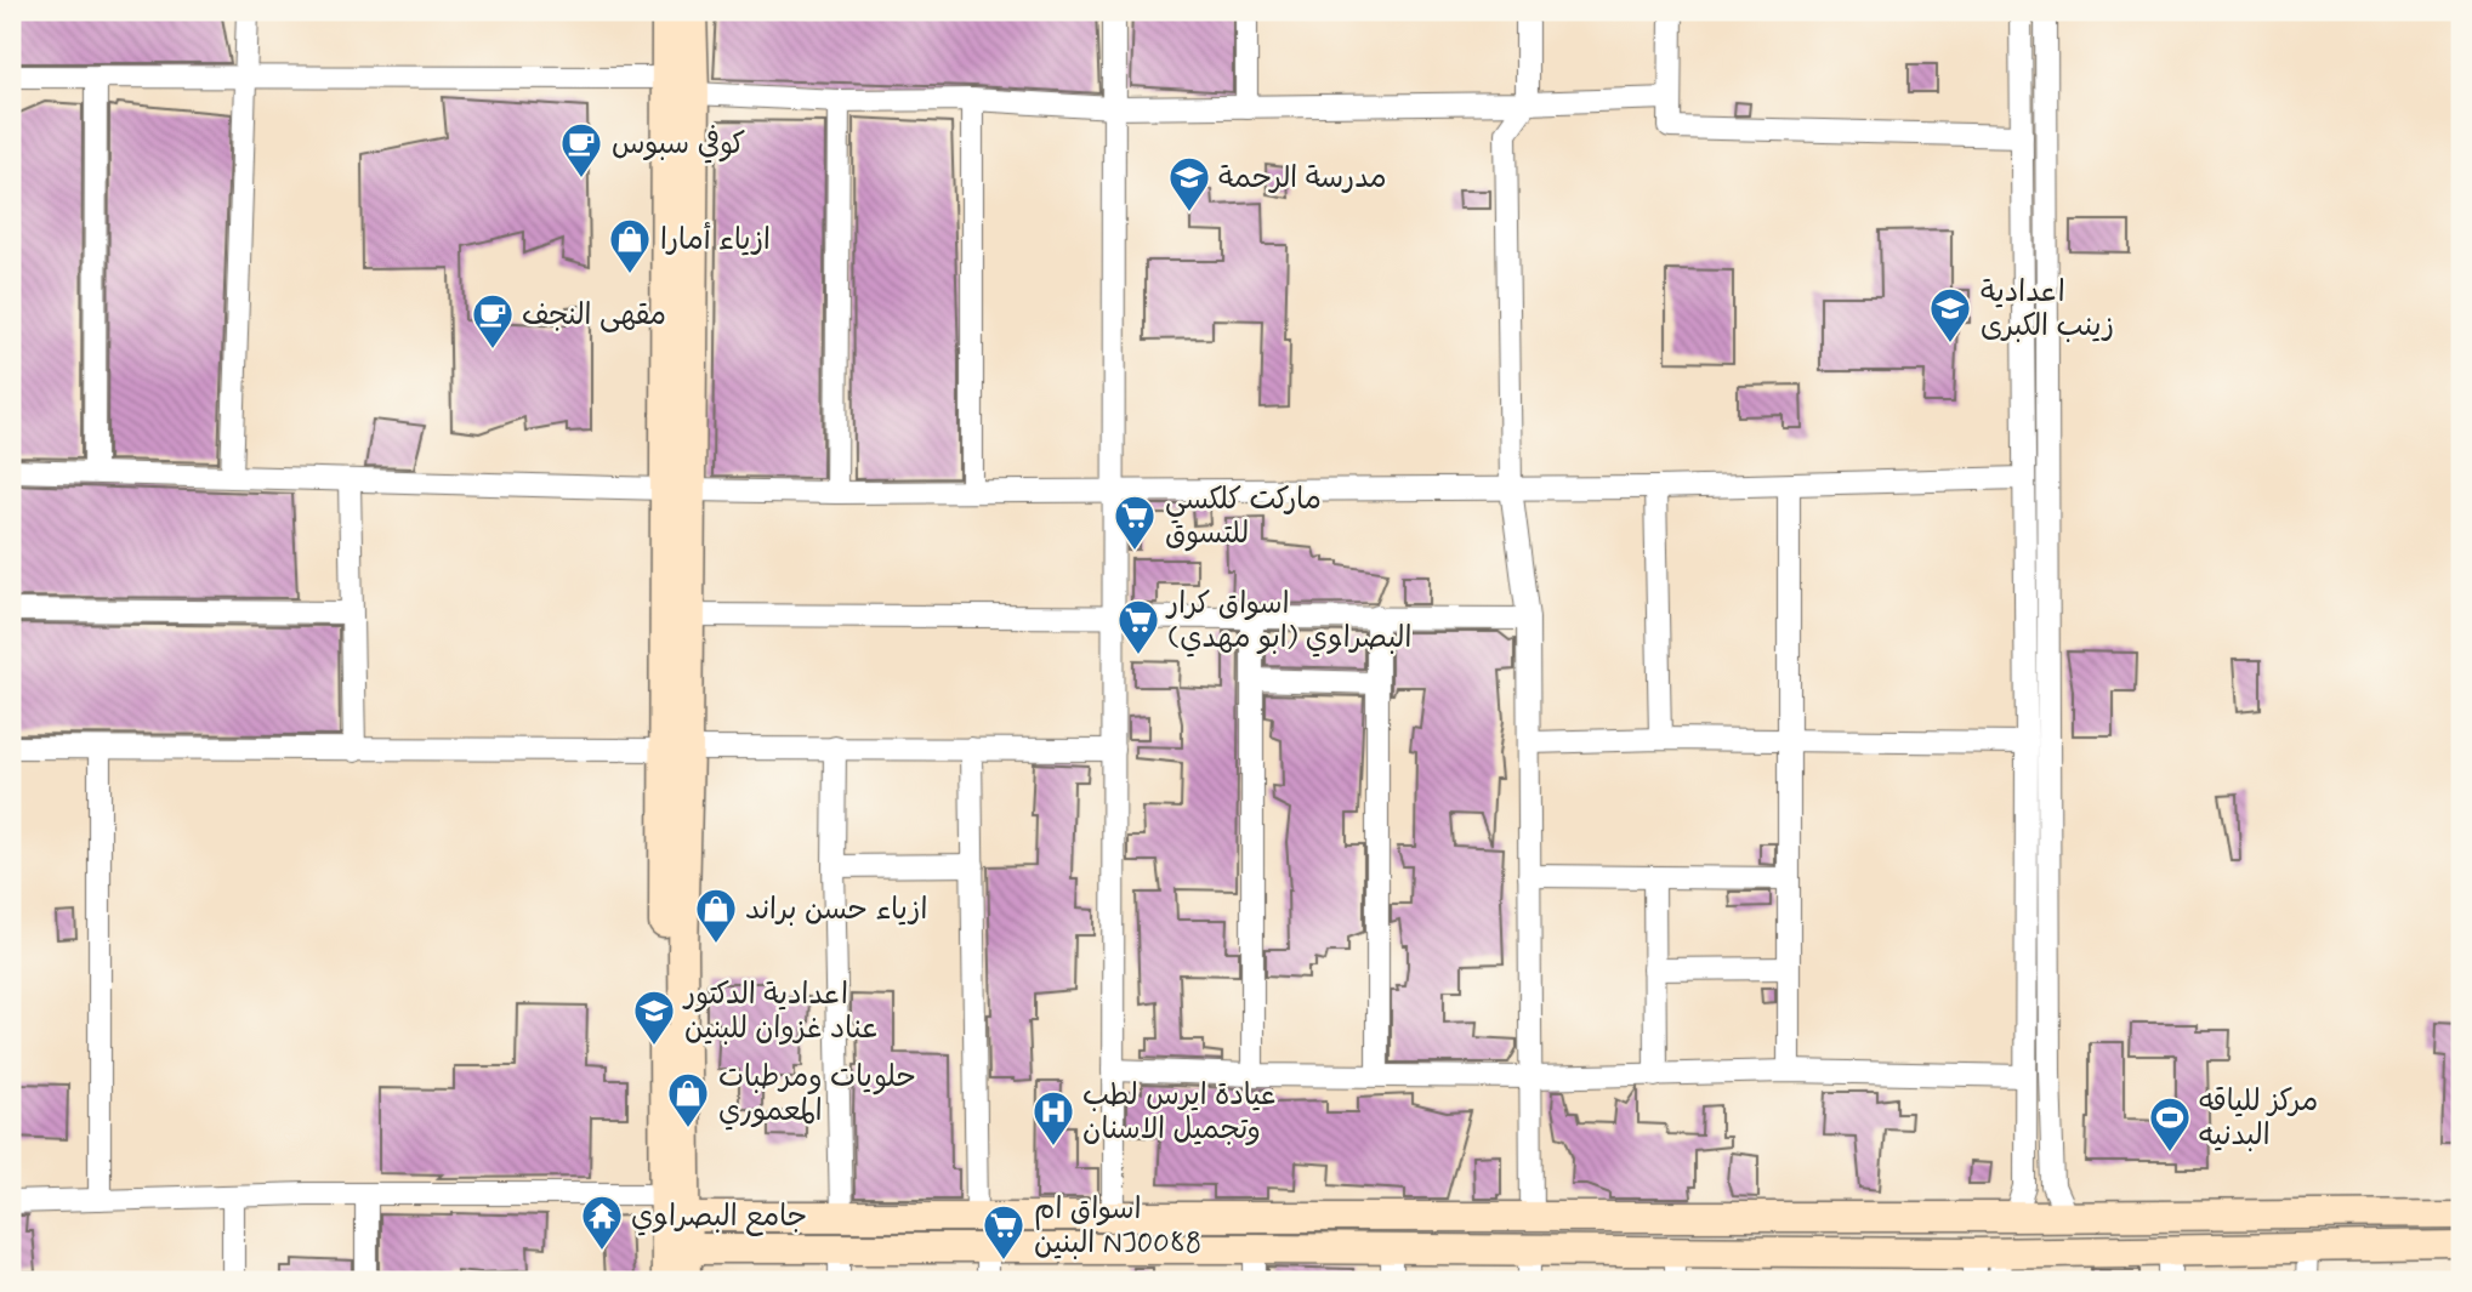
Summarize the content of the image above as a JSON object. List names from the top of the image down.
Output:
{
  "places": {
    "cafe": ["كوفي سبوس", "مقهى النجف"],
    "school or university": ["مدرسة الرحمة", "اعدادية زينب الكبرى", "اعدادية الدكتور عناد غزوان للبنين"],
    "shop": ["ازياء أمارا", "ازياء حسن براند", "حلويات ومرطبات المعموري"],
    "supermarket": ["ماركت كلكسي للتسوق", "اسواق كرار البصراوي (ابو مهدي)", "اسواق ام البنين NJ0088"],
    "hospital": ["عيادة ايرس لطب وتجميل الاسنان"],
    "sports": ["مركز للياقه البدنيه"],
    "temple": ["جامع البصراوي"]
  }
}
